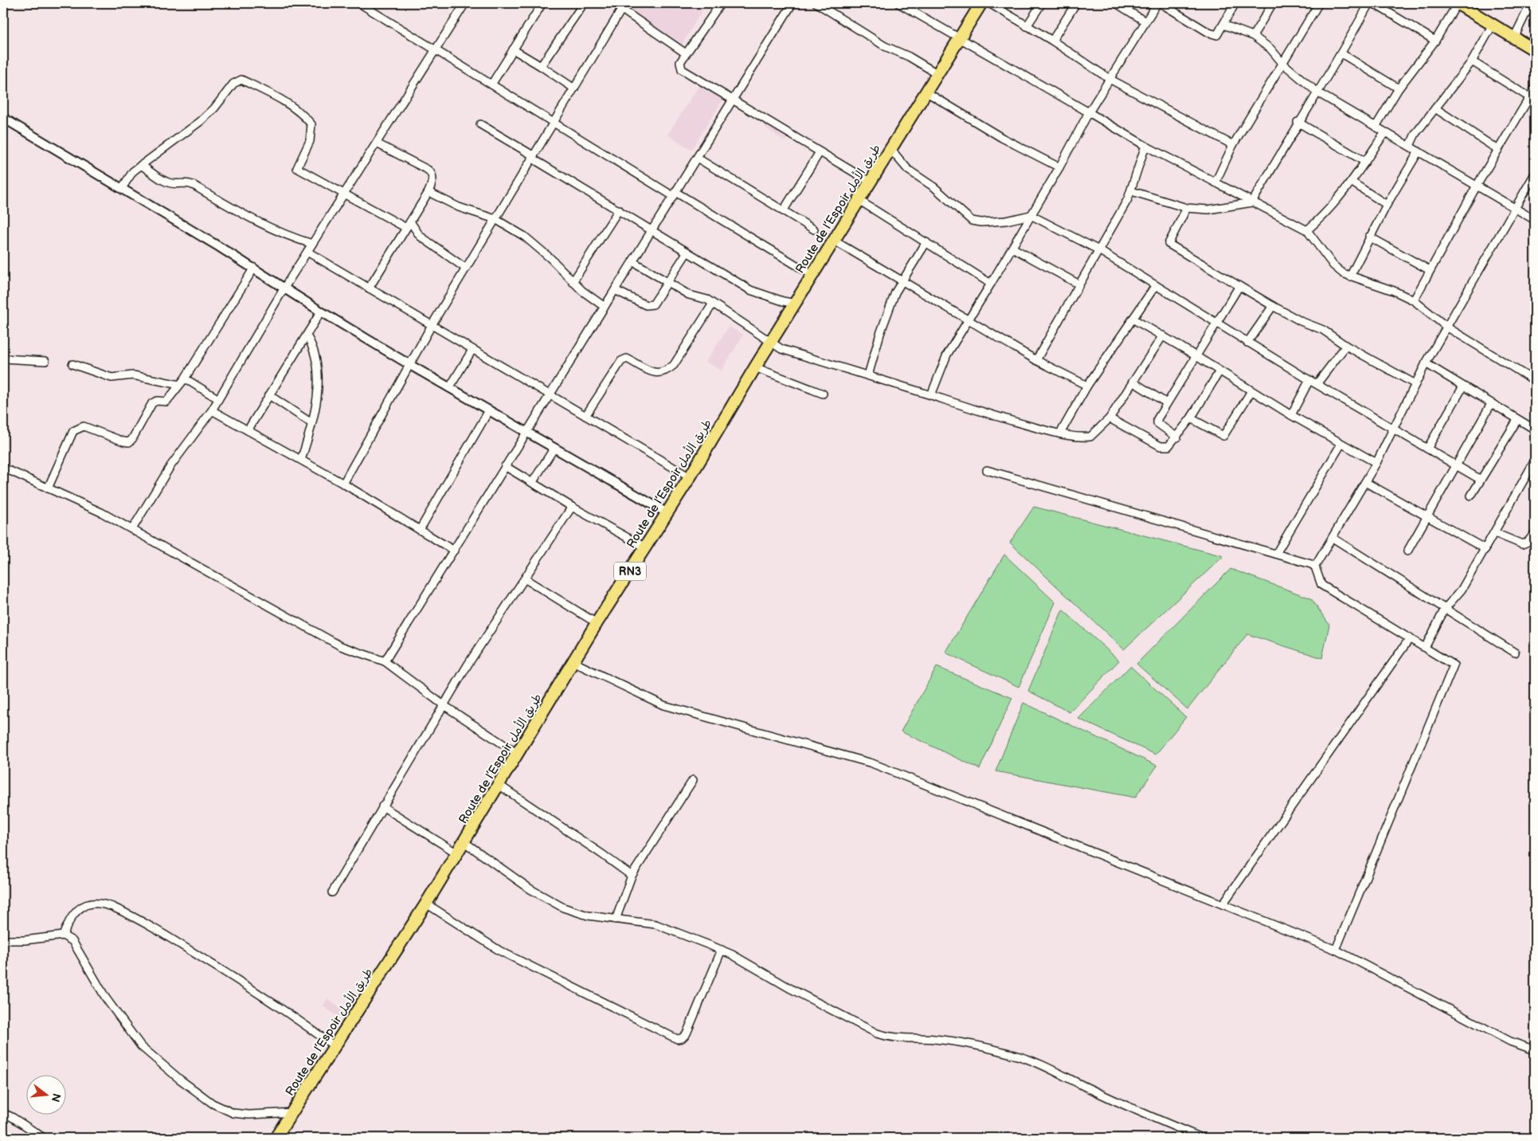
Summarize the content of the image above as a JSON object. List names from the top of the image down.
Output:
{
  "streets": {
    "main road": ["Route de l’Espoir طريق الأمل", "RN3"]
  },
  "north": "right"
}
